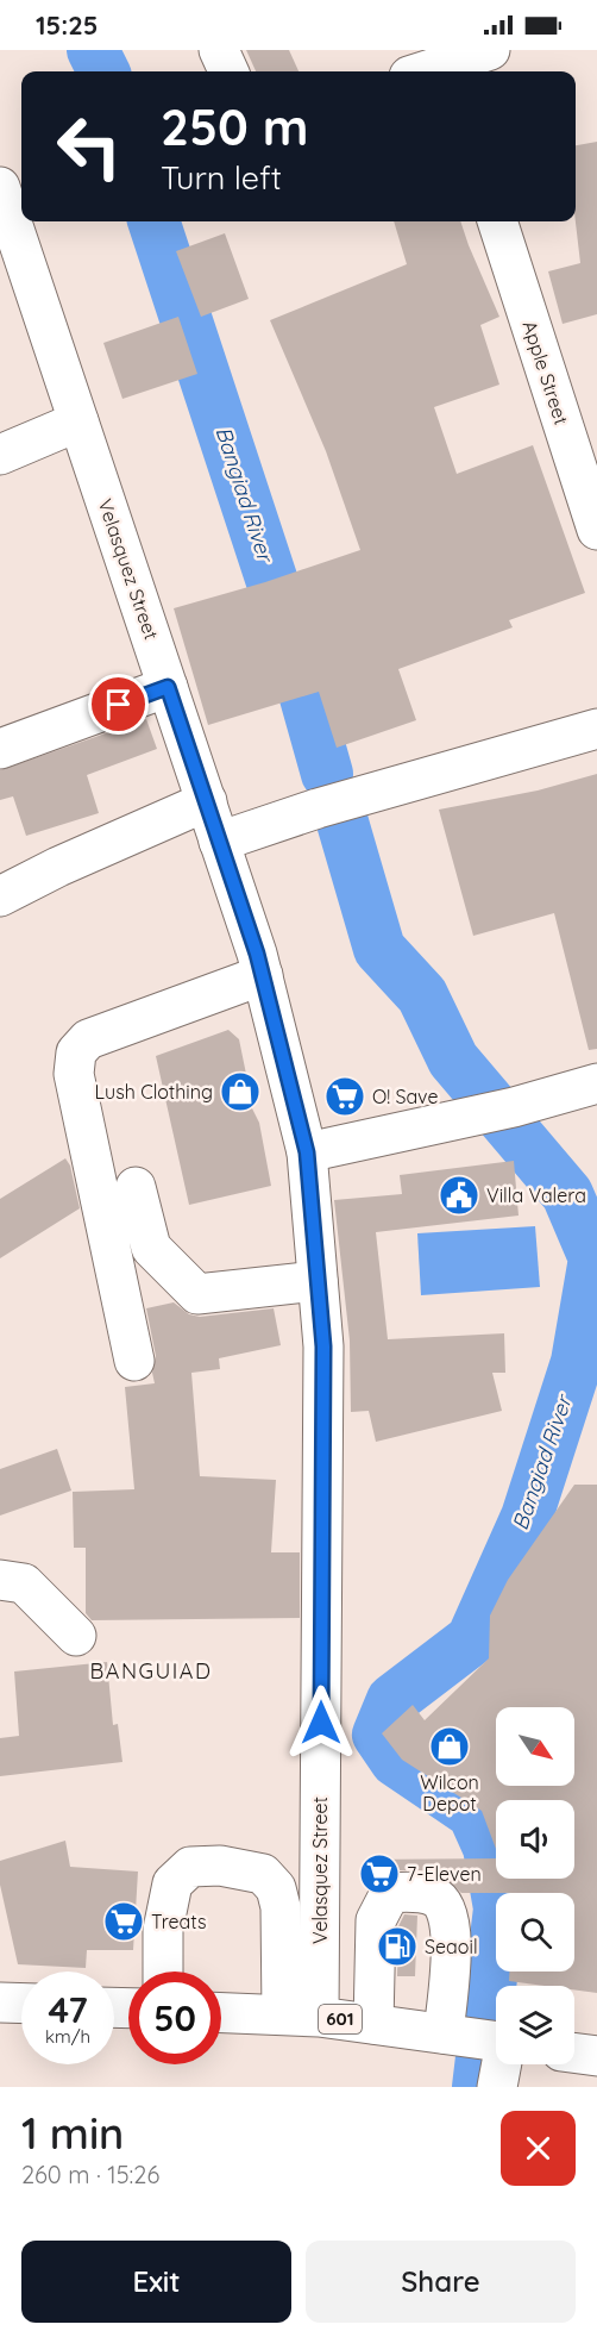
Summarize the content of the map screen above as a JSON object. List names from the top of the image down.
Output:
{
  "streets": {
    "main road": ["Apple Street", "Velasquez Street", "601"]
  },
  "crossings": [
    ["Velasquez Street", "601"]
  ],
  "districts": ["BANGUIAD"],
  "water": ["Bangiad River"],
  "places": {
    "shop": ["Lush Clothing", "Wilcon Depot"],
    "supermarket": ["O! Save", "7-Eleven", "Treats"],
    "public building": ["Villa Valera"],
    "fuel station": ["Seaoil"]
  },
  "north": "bottom right",
  "page": {
    "status": "15:25",
    "turn": ["250 m", "Turn left"],
    "speed": "47 km/h",
    "limit": "50",
    "heading": ["1 min", "260 m · 15:26"],
    "buttons": ["Exit", "Share"]
  }
}
